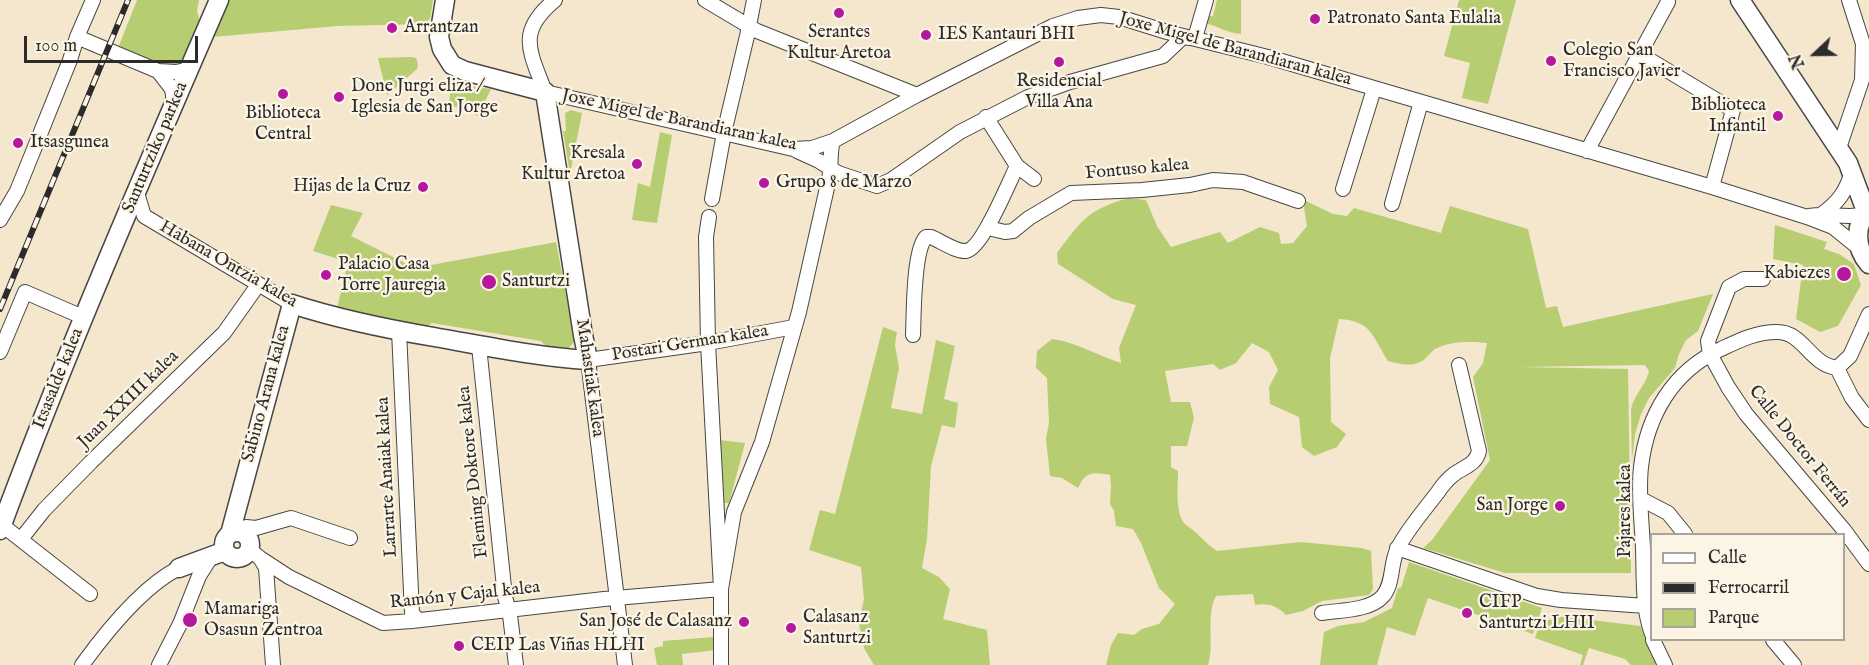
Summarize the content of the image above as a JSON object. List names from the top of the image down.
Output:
{
  "streets": {
    "street": [
      "Joxe Migel de Barandiaran kalea",
      "Santurtziko parkea",
      "Fontuso kalea",
      "Habana Ontzia kalea",
      "Postari German kalea",
      "Mahastiak kalea",
      "Itsasalde kalea",
      "Sabino Arana kalea",
      "Juan XXIII kalea",
      "Calle Doctor Ferrán",
      "Fleming Doktore kalea",
      "Larrarte Anaiak kalea",
      "Pajares kalea",
      "Ramón y Cajal kalea"
    ]
  },
  "crossings": [
    ["Joxe Migel de Barandiaran kalea", "Mahastiak kalea"],
    ["Santurtziko parkea", "Habana Ontzia kalea"],
    ["Santurtziko parkea", "Itsasalde kalea"],
    ["Habana Ontzia kalea", "Postari German kalea"],
    ["Habana Ontzia kalea", "Sabino Arana kalea"],
    ["Habana Ontzia kalea", "Juan XXIII kalea"],
    ["Habana Ontzia kalea", "Fleming Doktore kalea"],
    ["Habana Ontzia kalea", "Larrarte Anaiak kalea"],
    ["Postari German kalea", "Mahastiak kalea"],
    ["Postari German kalea", "Fleming Doktore kalea"],
    ["Mahastiak kalea", "Ramón y Cajal kalea"],
    ["Sabino Arana kalea", "Ramón y Cajal kalea"],
    ["Calle Doctor Ferrán", "Pajares kalea"],
    ["Fleming Doktore kalea", "Ramón y Cajal kalea"],
    ["Larrarte Anaiak kalea", "Ramón y Cajal kalea"]
  ],
  "places": [
    "Serantes Kultur Aretoa",
    "Patronato Santa Eulalia",
    "Arrantzan",
    "IES Kantauri BHI",
    "Colegio San Francisco Javier",
    "Residencial Villa Ana",
    "Biblioteca Central",
    "Done Jurgi eliza / Iglesia de San Jorge",
    "Biblioteca Infantil",
    "Itsasgunea",
    "Kresala Kultur Aretoa",
    "Grupo 8 de Marzo",
    "Hijas de la Cruz",
    "Kabiezes",
    "Palacio Casa Torre Jauregia",
    "Santurtzi",
    "San Jorge",
    "CIFP Santurtzi LHII",
    "Mamariga Osasun Zentroa",
    "San José de Calasanz",
    "Calasanz Santurtzi",
    "CEIP Las Viñas HLHI"
  ],
  "legend": ["Calle", "Ferrocarril", "Parque"],
  "scale_bar": "100 m",
  "north": "left"
}
